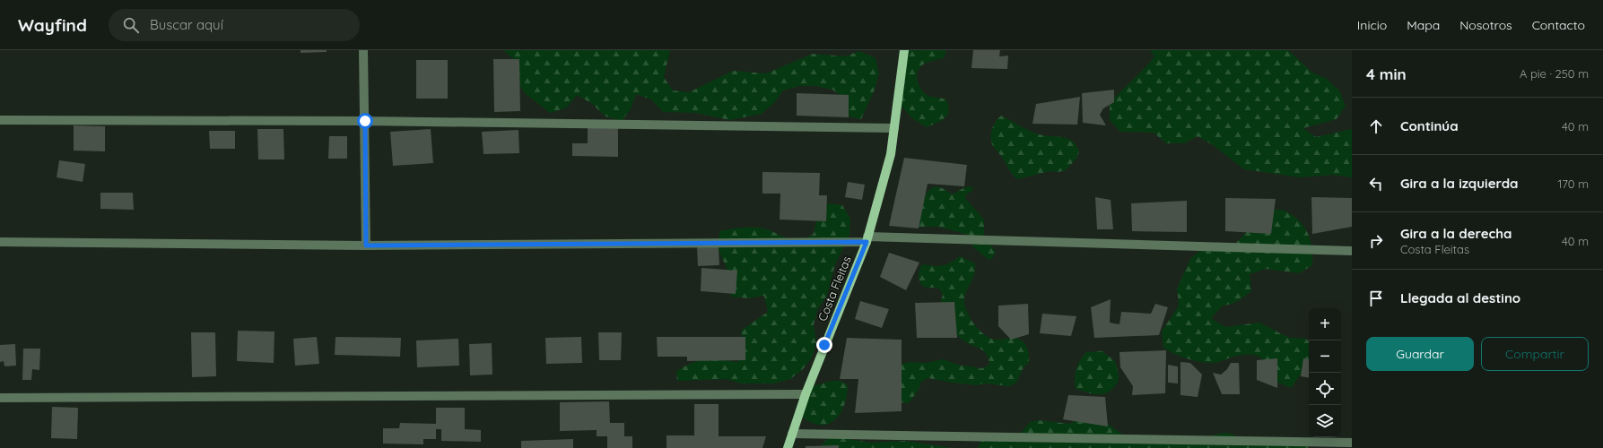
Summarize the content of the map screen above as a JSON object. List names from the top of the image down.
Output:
{
  "streets": {
    "main road": ["Costa Fleitas"]
  },
  "page": {
    "header": "Wayfind",
    "search": "Buscar aquí",
    "nav": [
      "Inicio",
      "Mapa",
      "Nosotros",
      "Contacto"
    ],
    "heading": ["4 min", "A pie · 250 m"],
    "list": [
      ["Continúa", "40 m"],
      ["Gira a la izquierda", "170 m"],
      ["Gira a la derecha", "Costa Fleitas", "40 m"],
      "Llegada al destino"
    ],
    "map_buttons": ["+", "−"],
    "buttons": ["Guardar", "Compartir"]
  }
}
